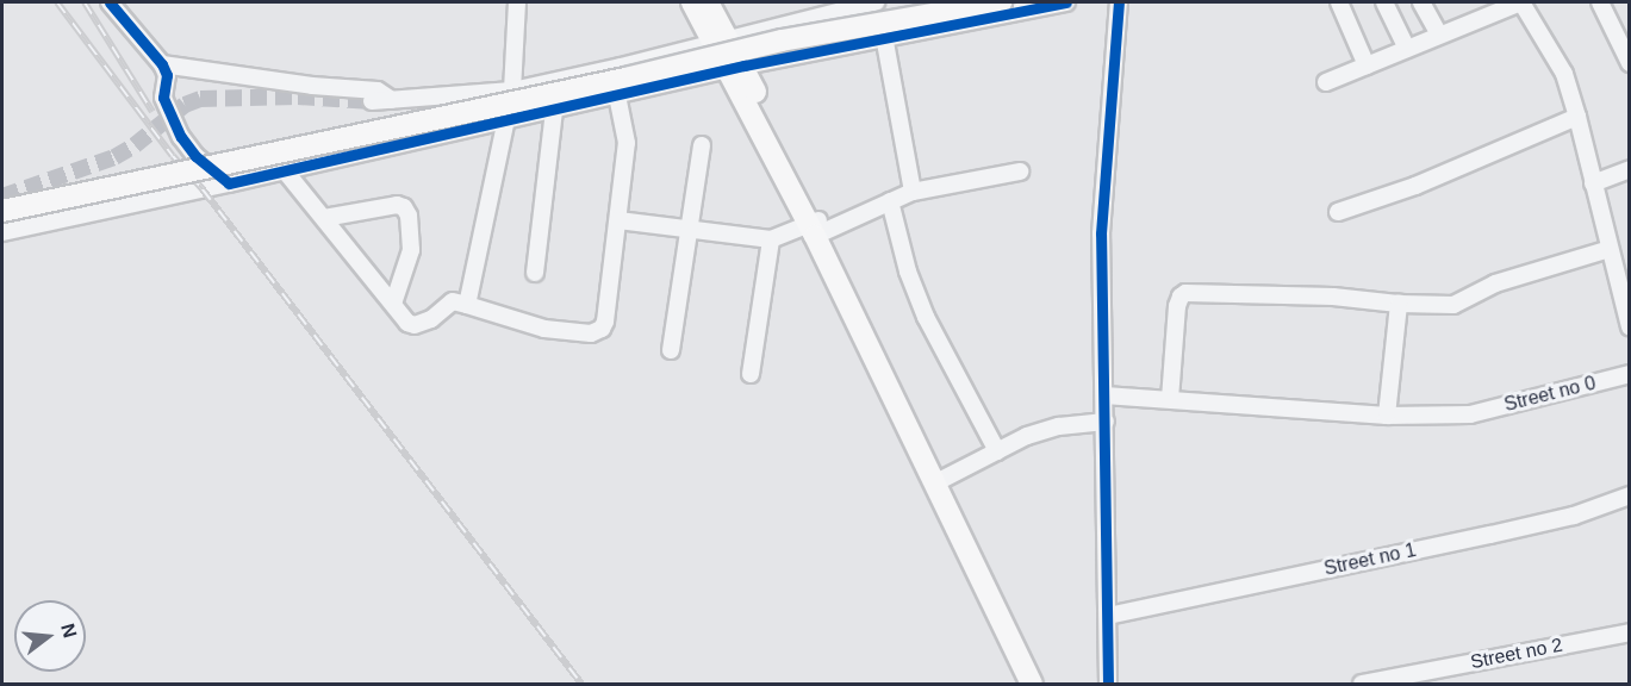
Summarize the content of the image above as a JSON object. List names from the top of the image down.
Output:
{
  "streets": {
    "street": ["Street no 0", "Street no 1", "Street no 2"]
  },
  "north": "right"
}
